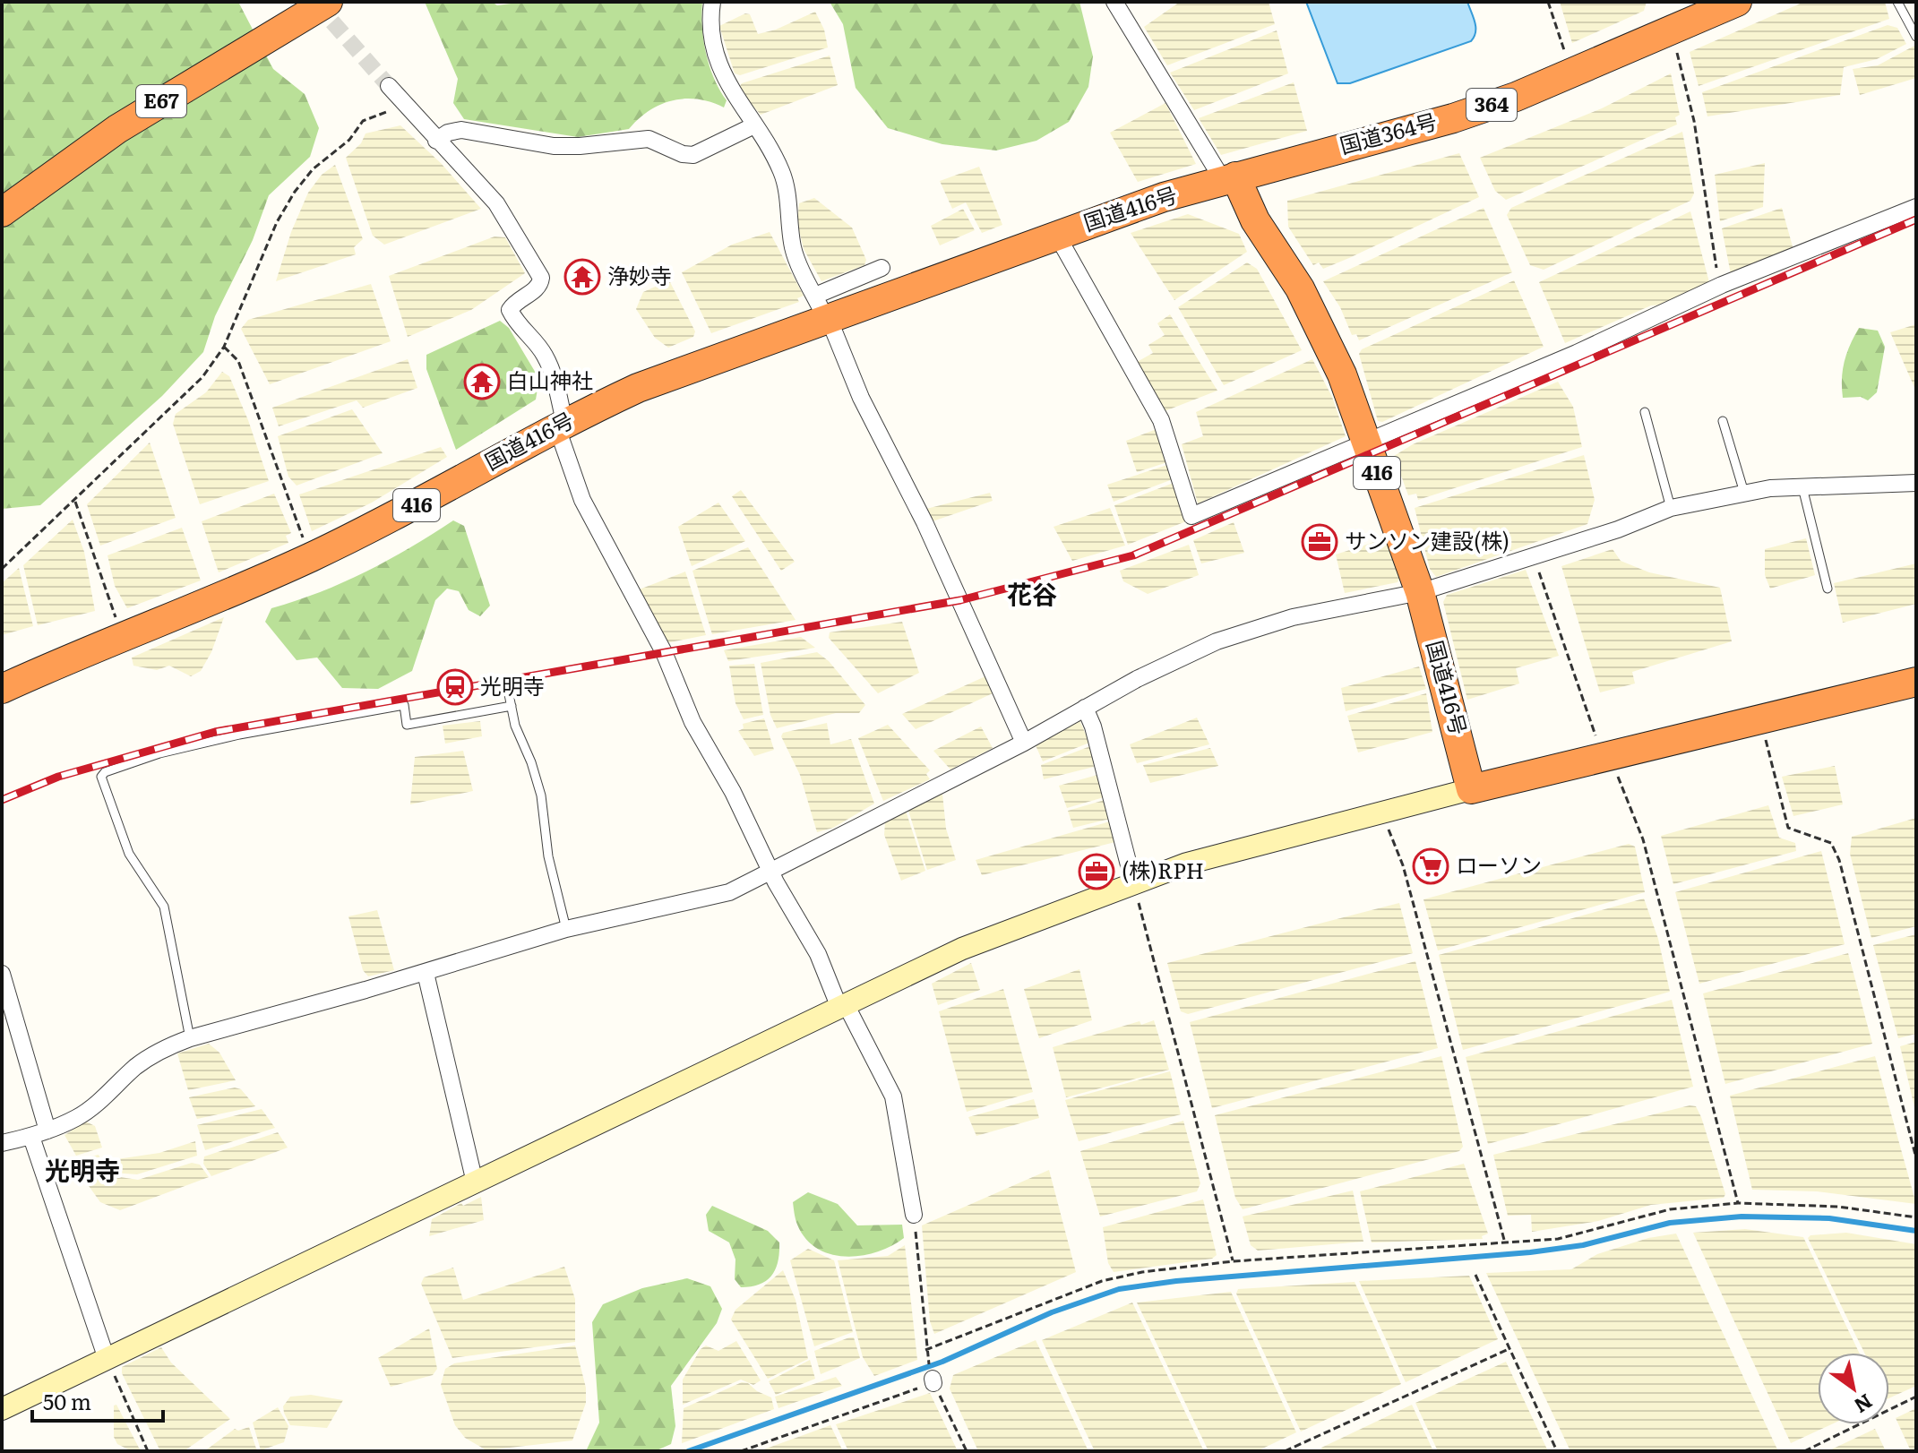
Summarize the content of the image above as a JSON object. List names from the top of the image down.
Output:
{
  "streets": {
    "highway": [
      "E67",
      "364",
      "国道364号",
      "国道416号",
      "416"
    ]
  },
  "crossings": [
    ["国道364号", "国道416号"]
  ],
  "districts": ["花谷", "光明寺"],
  "places": {
    "temple": ["浄妙寺", "白山神社"],
    "office": ["サンソン建設(株)", "(株)RPH"],
    "station": ["光明寺"],
    "supermarket": ["ローソン"]
  },
  "scale_bar": "50 m",
  "north": "bottom right"
}
